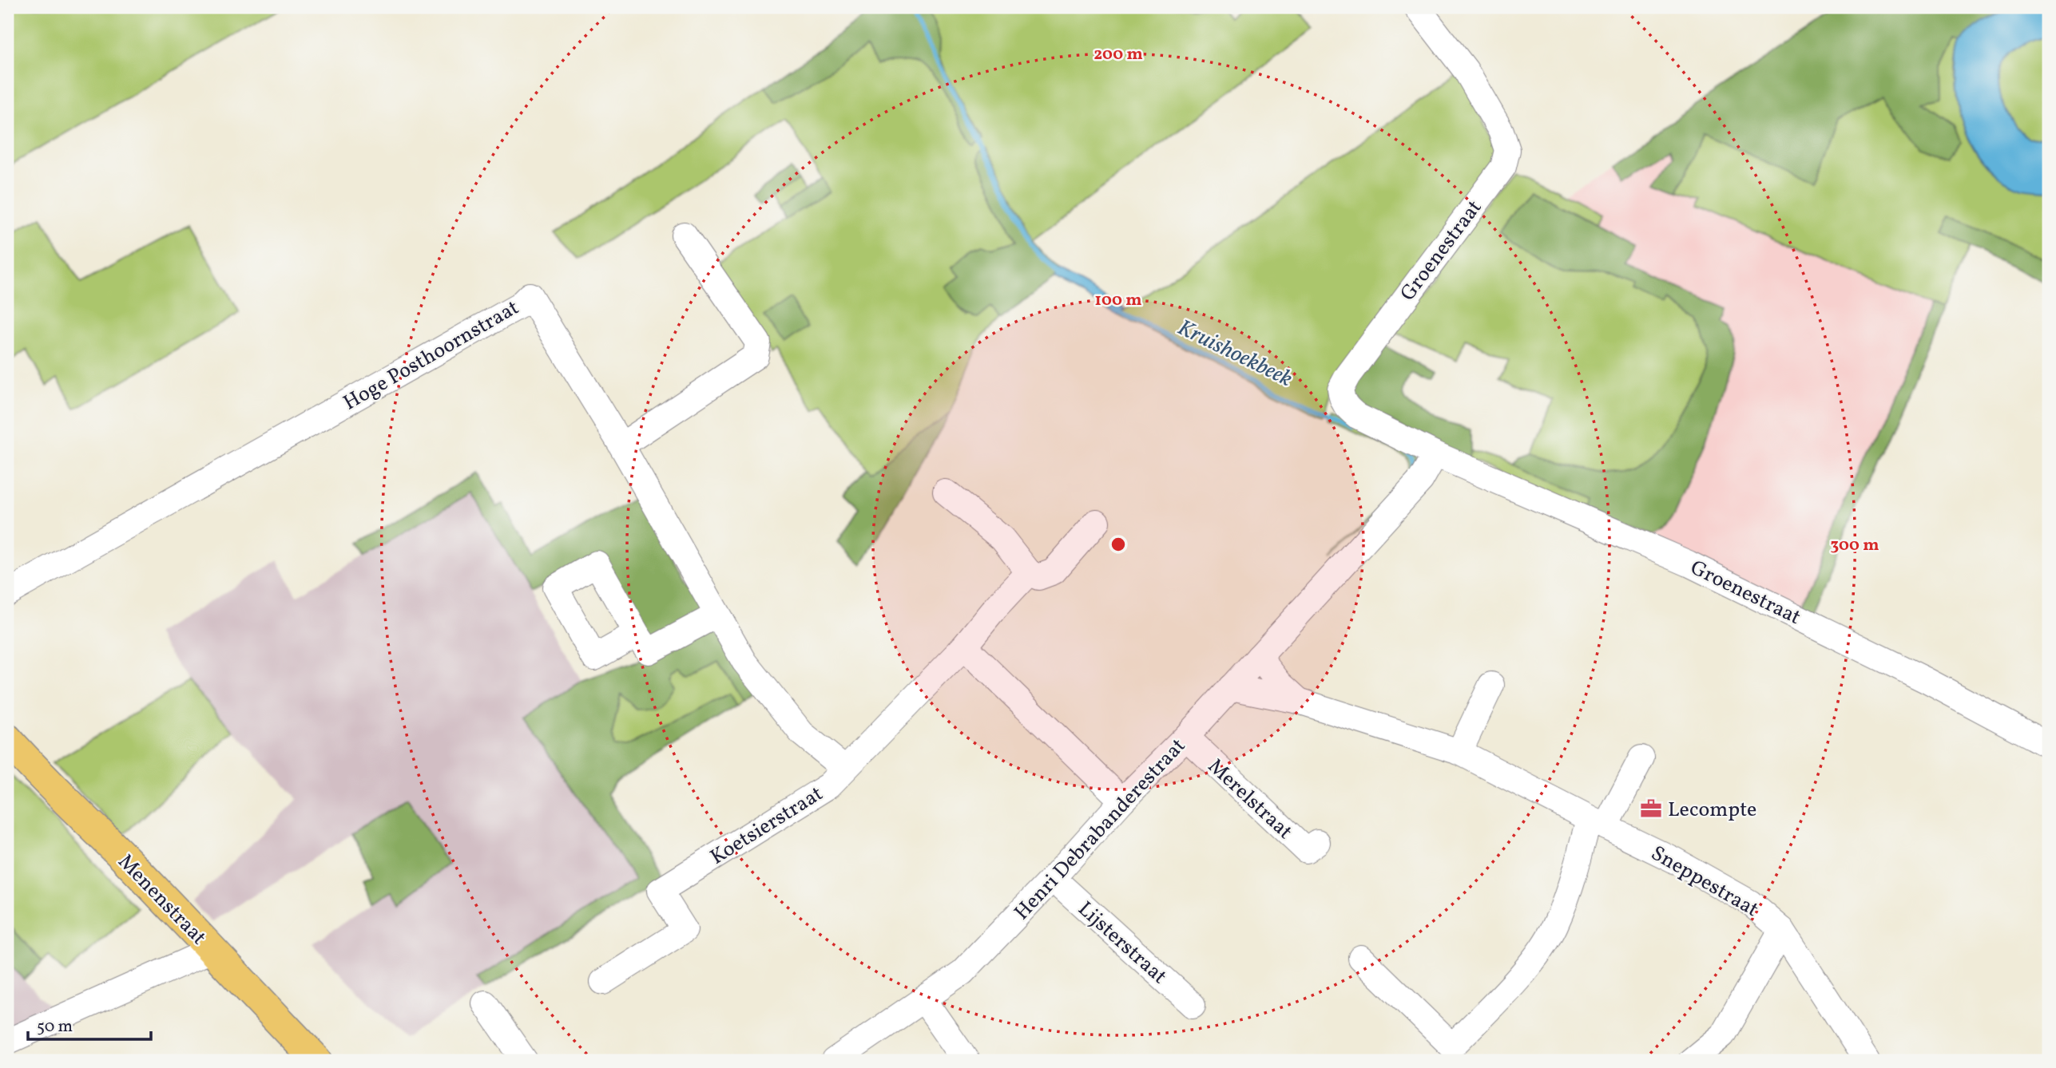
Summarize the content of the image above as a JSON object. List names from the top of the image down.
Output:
{
  "streets": {
    "main road": ["Menenstraat"],
    "street": [
      "Groenestraat",
      "Hoge Posthoornstraat",
      "Merelstraat",
      "Koetsierstraat",
      "Henri Debrabanderestraat",
      "Sneppestraat",
      "Lijsterstraat"
    ]
  },
  "crossings": [
    ["Groenestraat", "Henri Debrabanderestraat"],
    ["Hoge Posthoornstraat", "Koetsierstraat"],
    ["Merelstraat", "Henri Debrabanderestraat"],
    ["Henri Debrabanderestraat", "Sneppestraat"],
    ["Henri Debrabanderestraat", "Lijsterstraat"]
  ],
  "water": ["Kruishoekbeek"],
  "places": {
    "office": ["Lecompte"]
  },
  "scale_bar": "50 m",
  "rings": ["200 m", "100 m", "300 m"]
}
